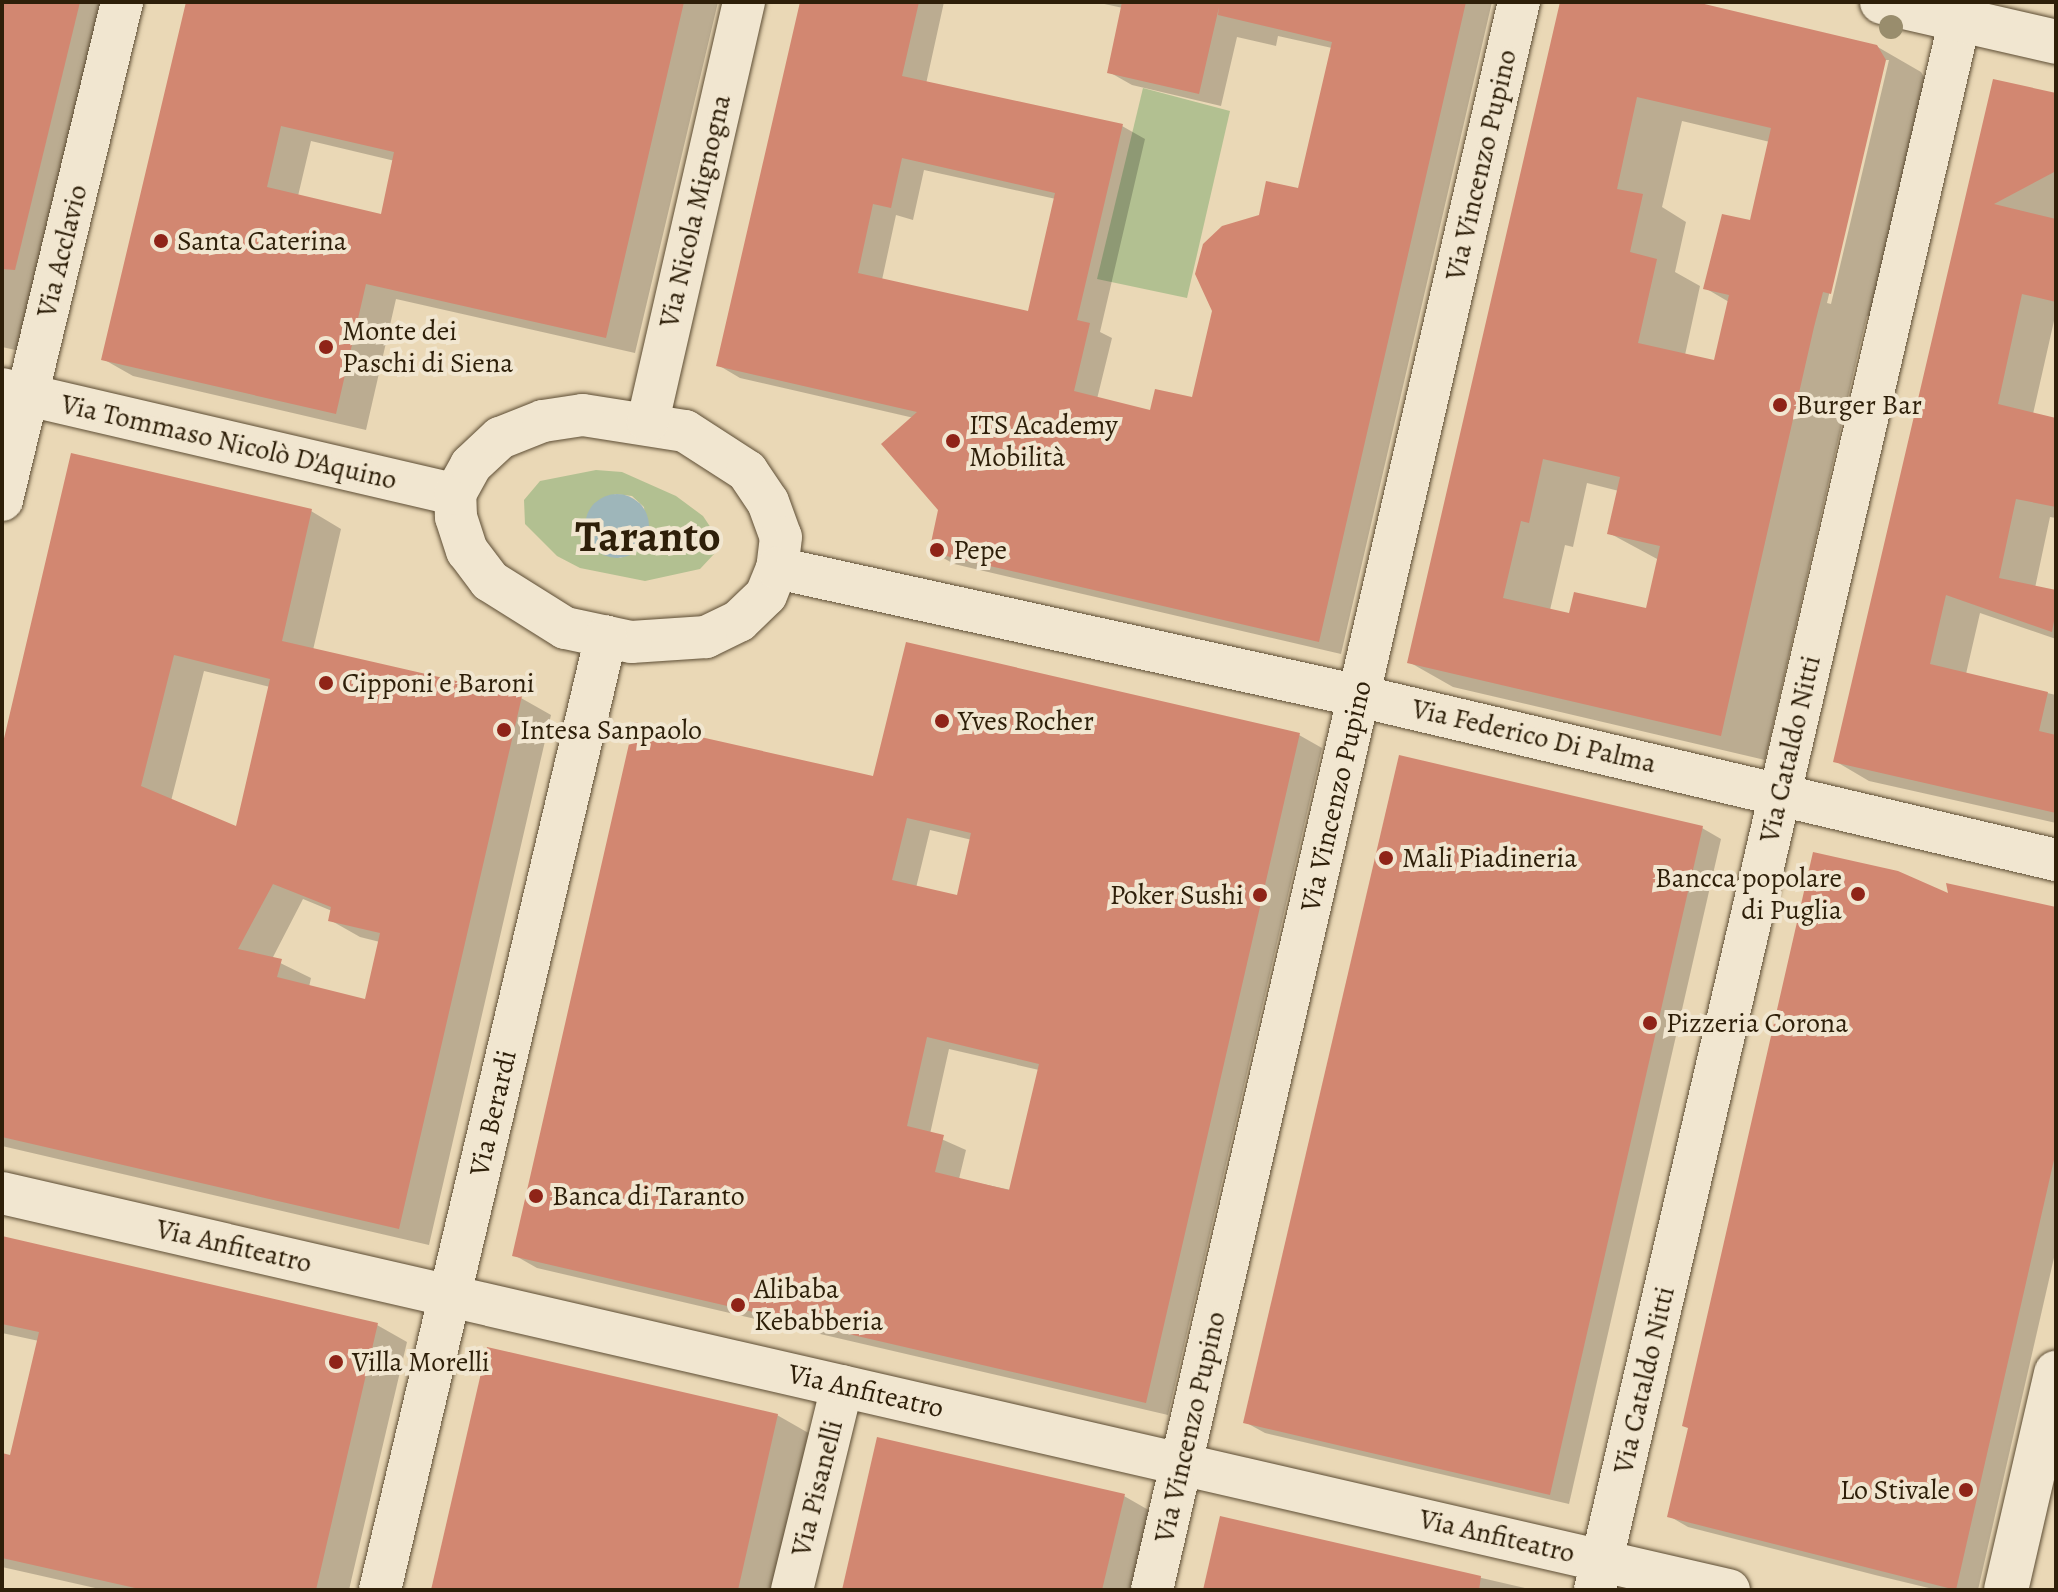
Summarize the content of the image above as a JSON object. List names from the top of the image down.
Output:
{
  "streets": {
    "street": [
      "Via Vincenzo Pupino",
      "Via Nicola Mignogna",
      "Via Acclavio",
      "Via Tommaso Nicolò D'Aquino",
      "Via Federico Di Palma",
      "Via Cataldo Nitti",
      "Via Berardi",
      "Via Anfiteatro",
      "Via Pisanelli"
    ]
  },
  "crossings": [
    ["Via Vincenzo Pupino", "Via Federico Di Palma"],
    ["Via Vincenzo Pupino", "Via Anfiteatro"],
    ["Via Nicola Mignogna", "Via Tommaso Nicolò D'Aquino"],
    ["Via Nicola Mignogna", "Via Federico Di Palma"],
    ["Via Nicola Mignogna", "Via Berardi"],
    ["Via Acclavio", "Via Tommaso Nicolò D'Aquino"],
    ["Via Tommaso Nicolò D'Aquino", "Via Federico Di Palma"],
    ["Via Tommaso Nicolò D'Aquino", "Via Berardi"],
    ["Via Federico Di Palma", "Via Cataldo Nitti"],
    ["Via Federico Di Palma", "Via Berardi"],
    ["Via Cataldo Nitti", "Via Anfiteatro"],
    ["Via Berardi", "Via Anfiteatro"],
    ["Via Anfiteatro", "Via Pisanelli"]
  ],
  "districts": ["Taranto"],
  "places": [
    "Santa Caterina",
    "Monte dei Paschi di Siena",
    "Burger Bar",
    "ITS Academy Mobilità",
    "Pepe",
    "Cipponi e Baroni",
    "Yves Rocher",
    "Intesa Sanpaolo",
    "Mali Piadineria",
    "Bancca popolare di Puglia",
    "Poker Sushi",
    "Pizzeria Corona",
    "Banca di Taranto",
    "Alibaba Kebabberia",
    "Villa Morelli",
    "Lo Stivale"
  ]
}
